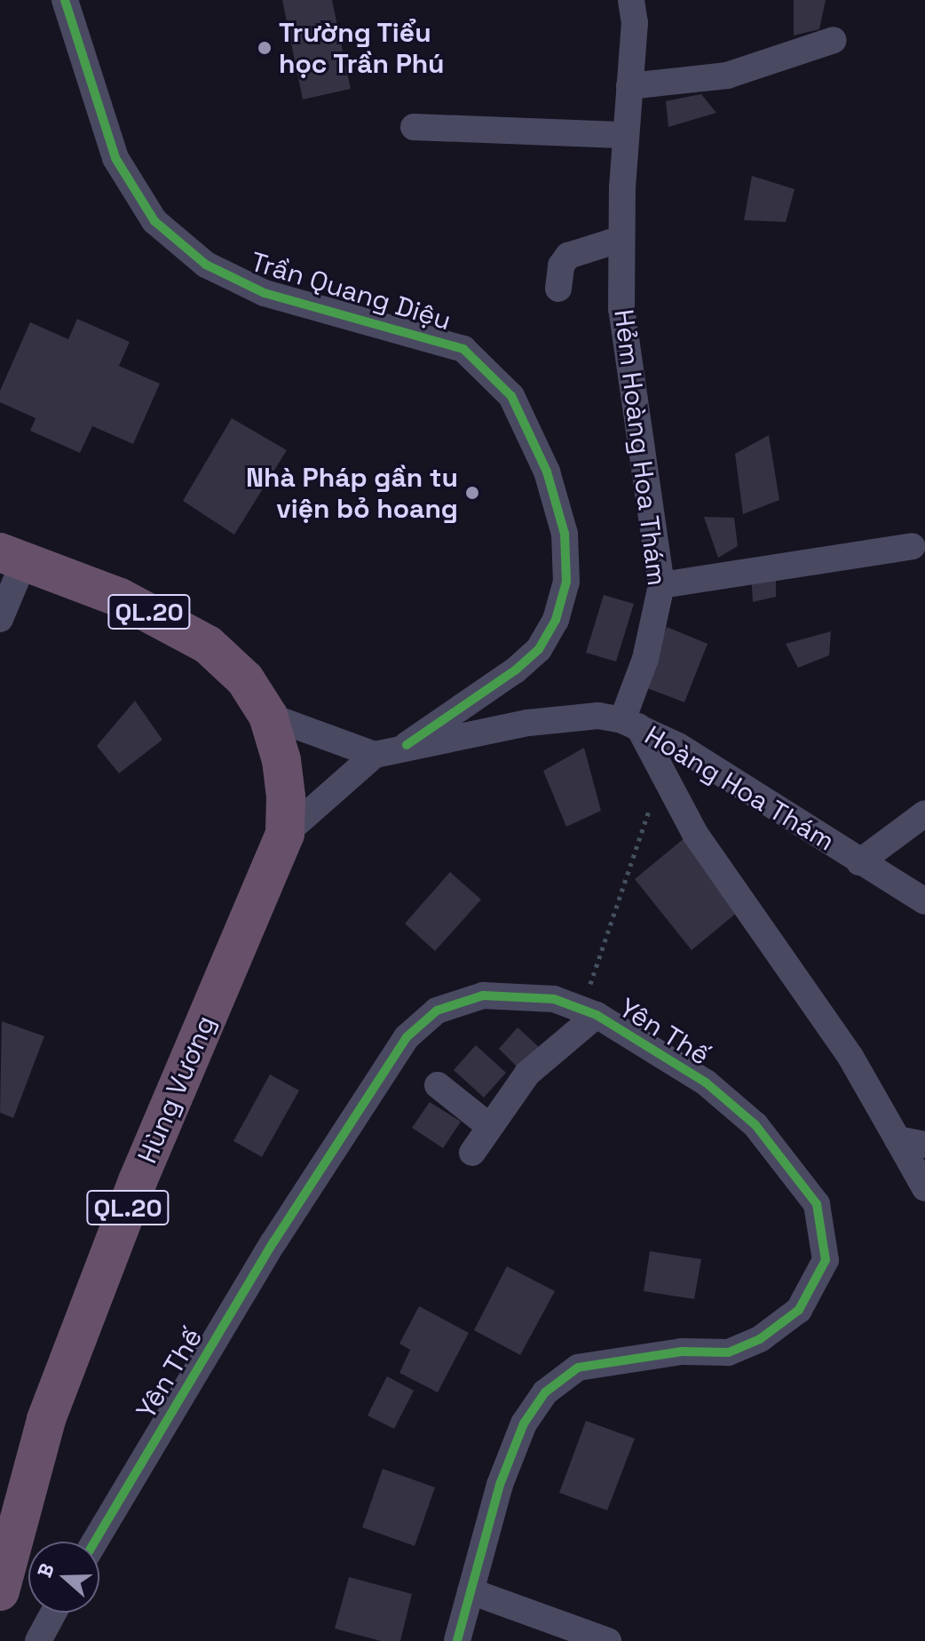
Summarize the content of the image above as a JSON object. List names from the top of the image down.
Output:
{
  "streets": {
    "highway": ["QL.20", "Hùng Vương"],
    "street": [
      "Trần Quang Diệu",
      "Hẻm Hoàng Hoa Thám",
      "Hoàng Hoa Thám",
      "Yên Thế"
    ]
  },
  "crossings": [
    ["Trần Quang Diệu", "Hoàng Hoa Thám"],
    ["Hẻm Hoàng Hoa Thám", "Hoàng Hoa Thám"]
  ],
  "places": ["Trường Tiểu học Trần Phú", "Nhà Pháp gần tu viện bỏ hoang"],
  "north": "left"
}
